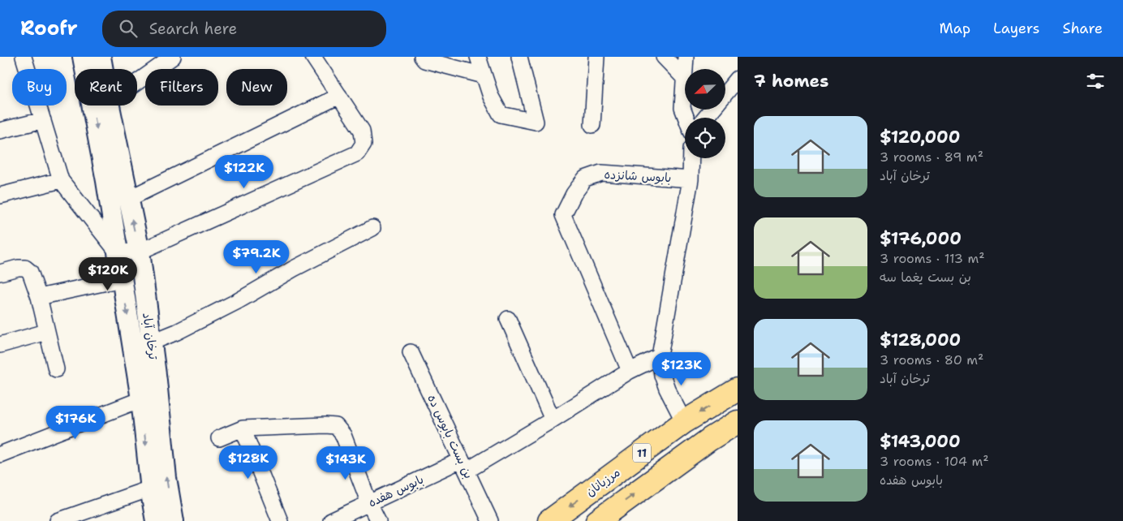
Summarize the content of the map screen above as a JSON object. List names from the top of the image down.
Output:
{
  "streets": {
    "main road": ["11", "مرزبانان"],
    "street": [
      "بابوس شانزده",
      "ترخان آباد",
      "بن بست بابوس ده",
      "بابوس هفده"
    ]
  },
  "crossings": [
    ["بابوس شانزده", "مرزبانان"],
    ["بن بست بابوس ده", "بابوس هفده"]
  ],
  "north": "bottom left",
  "page": {
    "header": "Roofr",
    "search": "Search here",
    "nav": ["Map", "Layers", "Share"],
    "heading": "7 homes",
    "chip": [
      "Buy",
      "Rent",
      "Filters",
      "New"
    ],
    "list": [
      {
        "name": "$120,000",
        "note": "3 rooms · 89 m² · ترخان آباد"
      },
      {
        "name": "$176,000",
        "note": "3 rooms · 113 m² · بن بست یغما سه"
      },
      {
        "name": "$128,000",
        "note": "3 rooms · 80 m² · ترخان آباد"
      },
      {
        "name": "$143,000",
        "note": "3 rooms · 104 m² · بابوس هفده"
      }
    ],
    "price": [
      "$122K",
      "$79.2K",
      "$120K",
      "$123K",
      "$176K",
      "$128K",
      "$143K"
    ]
  }
}
